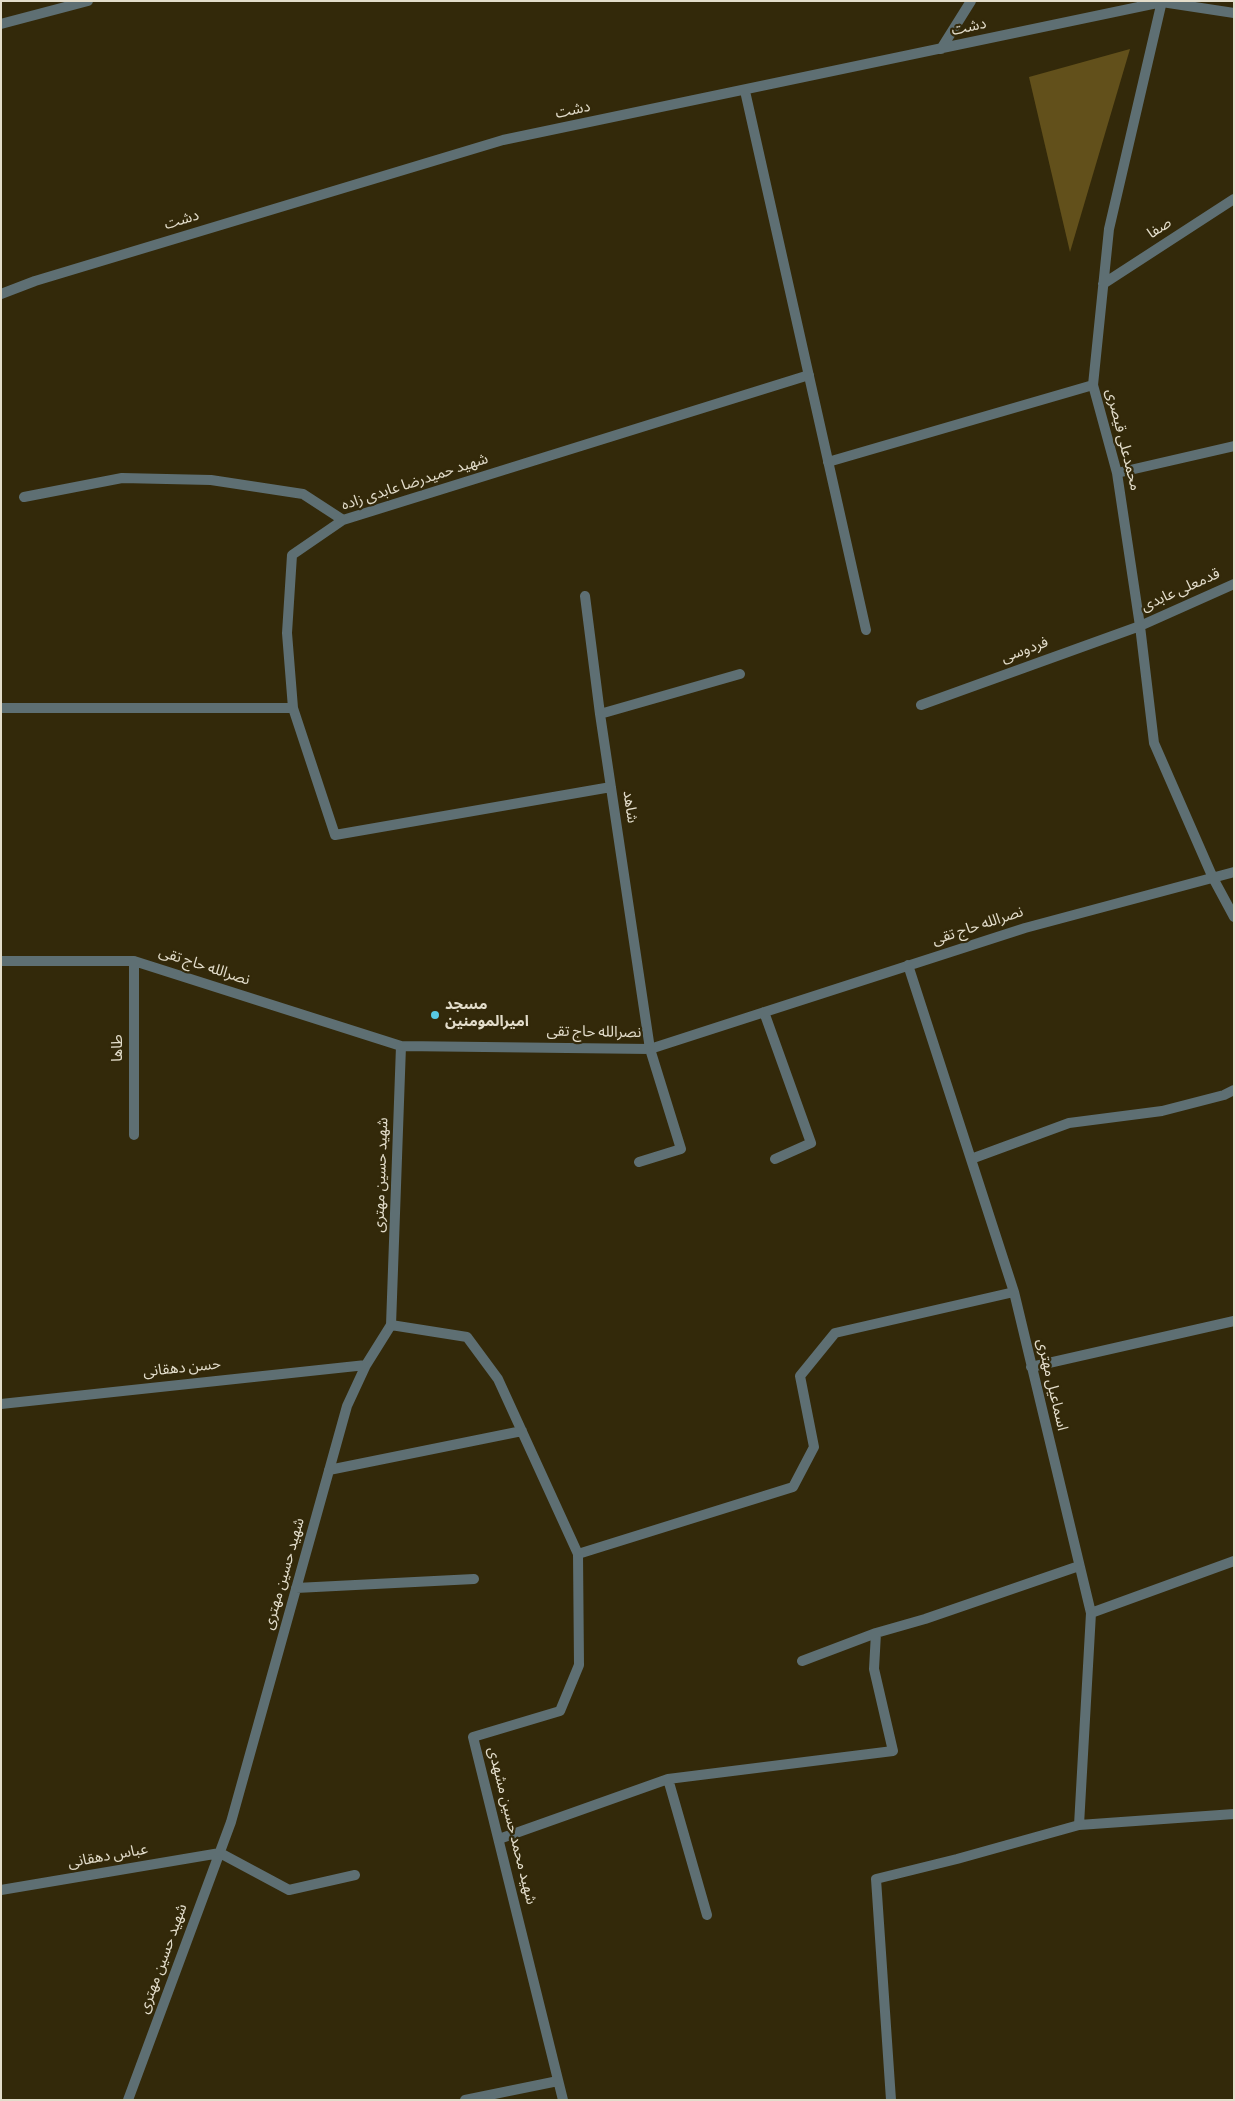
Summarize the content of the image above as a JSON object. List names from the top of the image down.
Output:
{
  "streets": {
    "street": [
      "دشت",
      "صفا",
      "محمدعلی قیصری",
      "شهید حمیدرضا عابدی زاده",
      "قدمعلی عابدی",
      "فردوسی",
      "شاهد",
      "نصرالله حاج تقی",
      "طاها",
      "شهید حسین مهتری",
      "حسن دهقانی",
      "اسماعیل مهتری",
      "شهید محمد حسین مشهدی",
      "عباس دهقانی"
    ]
  },
  "crossings": [
    ["دشت", "محمدعلی قیصری"],
    ["صفا", "محمدعلی قیصری"],
    ["محمدعلی قیصری", "قدمعلی عابدی"],
    ["محمدعلی قیصری", "فردوسی"],
    ["محمدعلی قیصری", "نصرالله حاج تقی"],
    ["شهید حمیدرضا عابدی زاده", "شاهد"],
    ["قدمعلی عابدی", "فردوسی"],
    ["شاهد", "نصرالله حاج تقی"],
    ["نصرالله حاج تقی", "طاها"],
    ["نصرالله حاج تقی", "شهید حسین مهتری"],
    ["نصرالله حاج تقی", "اسماعیل مهتری"],
    ["شهید حسین مهتری", "حسن دهقانی"],
    ["شهید حسین مهتری", "شهید محمد حسین مشهدی"],
    ["شهید حسین مهتری", "عباس دهقانی"]
  ],
  "places": ["مسجد امیرالمومنین"]
}
